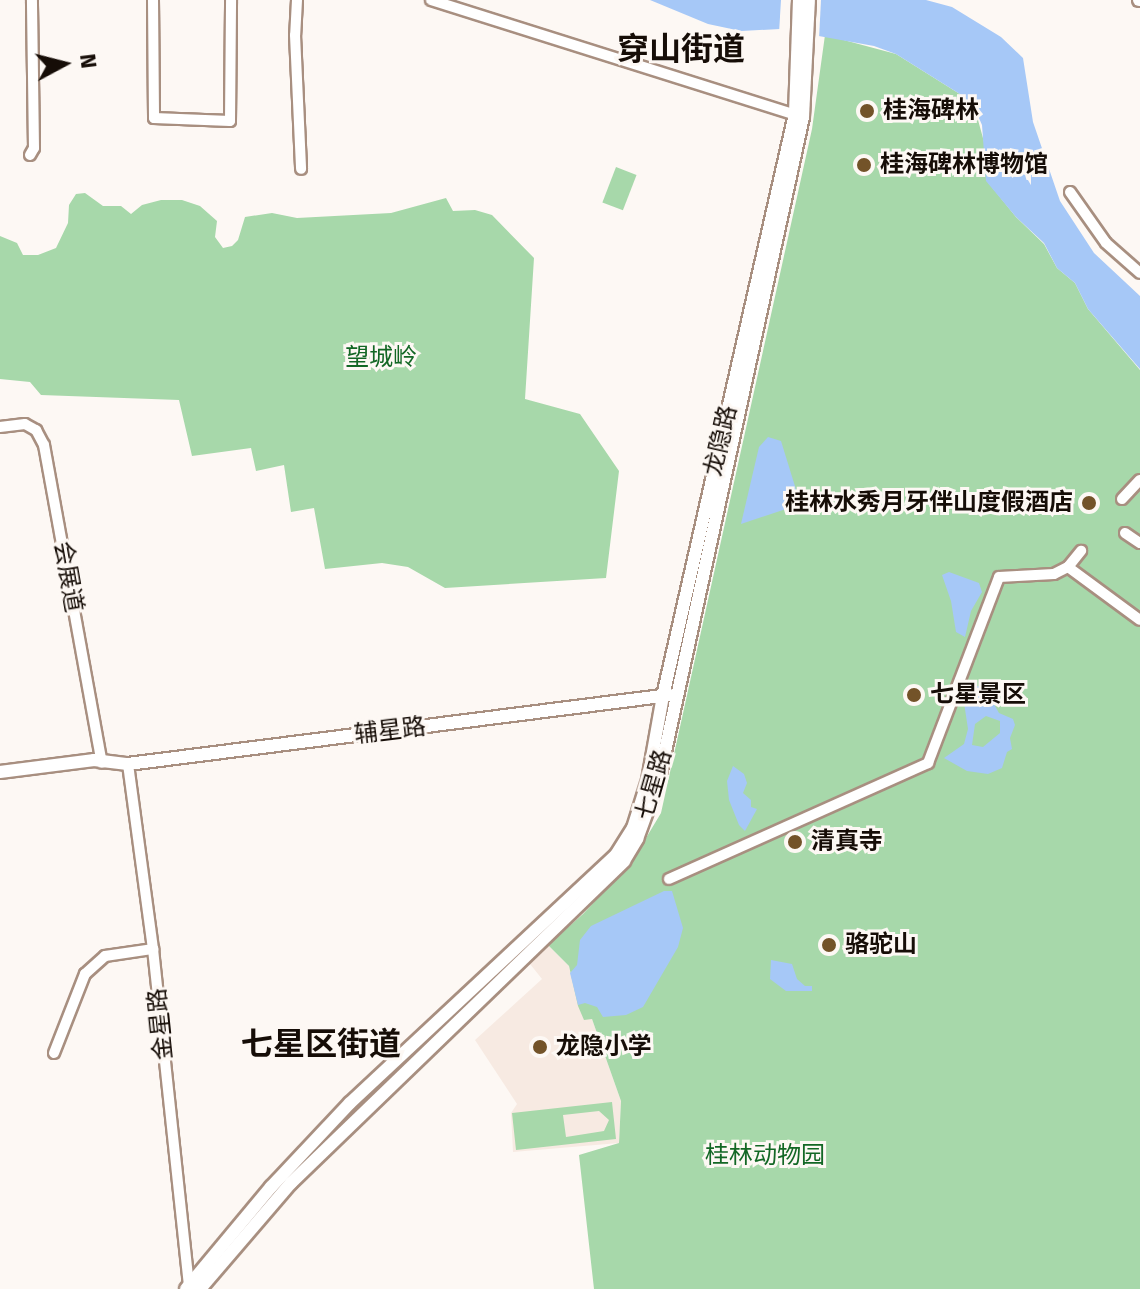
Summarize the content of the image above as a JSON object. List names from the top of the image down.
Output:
{
  "streets": {
    "main road": ["龙隐路", "辅星路", "七星路"],
    "street": ["会展道", "金星路"]
  },
  "crossings": [
    ["龙隐路", "辅星路"],
    ["龙隐路", "七星路"],
    ["会展道", "辅星路"],
    ["辅星路", "七星路"],
    ["辅星路", "金星路"],
    ["七星路", "金星路"]
  ],
  "districts": ["穿山街道", "七星区街道"],
  "parks": ["望城岭", "桂林动物园"],
  "places": [
    "桂海碑林",
    "桂海碑林博物馆",
    "桂林水秀月牙伴山度假酒店",
    "七星景区",
    "清真寺",
    "骆驼山",
    "龙隐小学"
  ],
  "north": "right"
}
